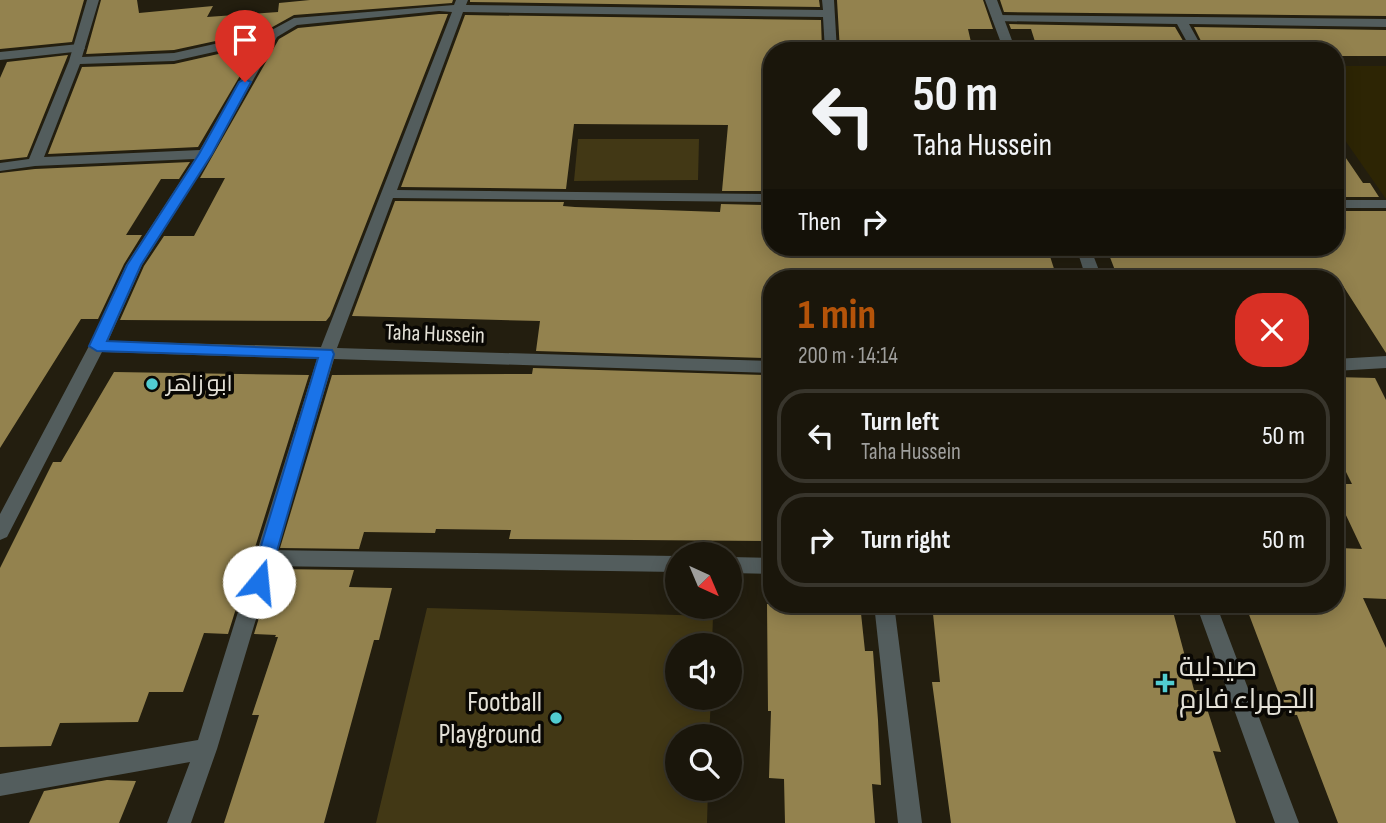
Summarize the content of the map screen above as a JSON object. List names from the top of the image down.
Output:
{
  "streets": {
    "street": ["Taha Hussein"]
  },
  "places": {
    "other": ["ابو زاهر", "Football Playground"],
    "health": ["صيدلية الجهراء فارم"]
  },
  "north": "bottom right",
  "page": {
    "turn": ["50 m", "Taha Hussein"],
    "then": "Then",
    "heading": ["1 min", "200 m · 14:14"],
    "list": [
      {
        "name": "Turn left",
        "note": "Taha Hussein",
        "value": "50 m"
      },
      {
        "name": "Turn right",
        "value": "50 m"
      }
    ]
  }
}
